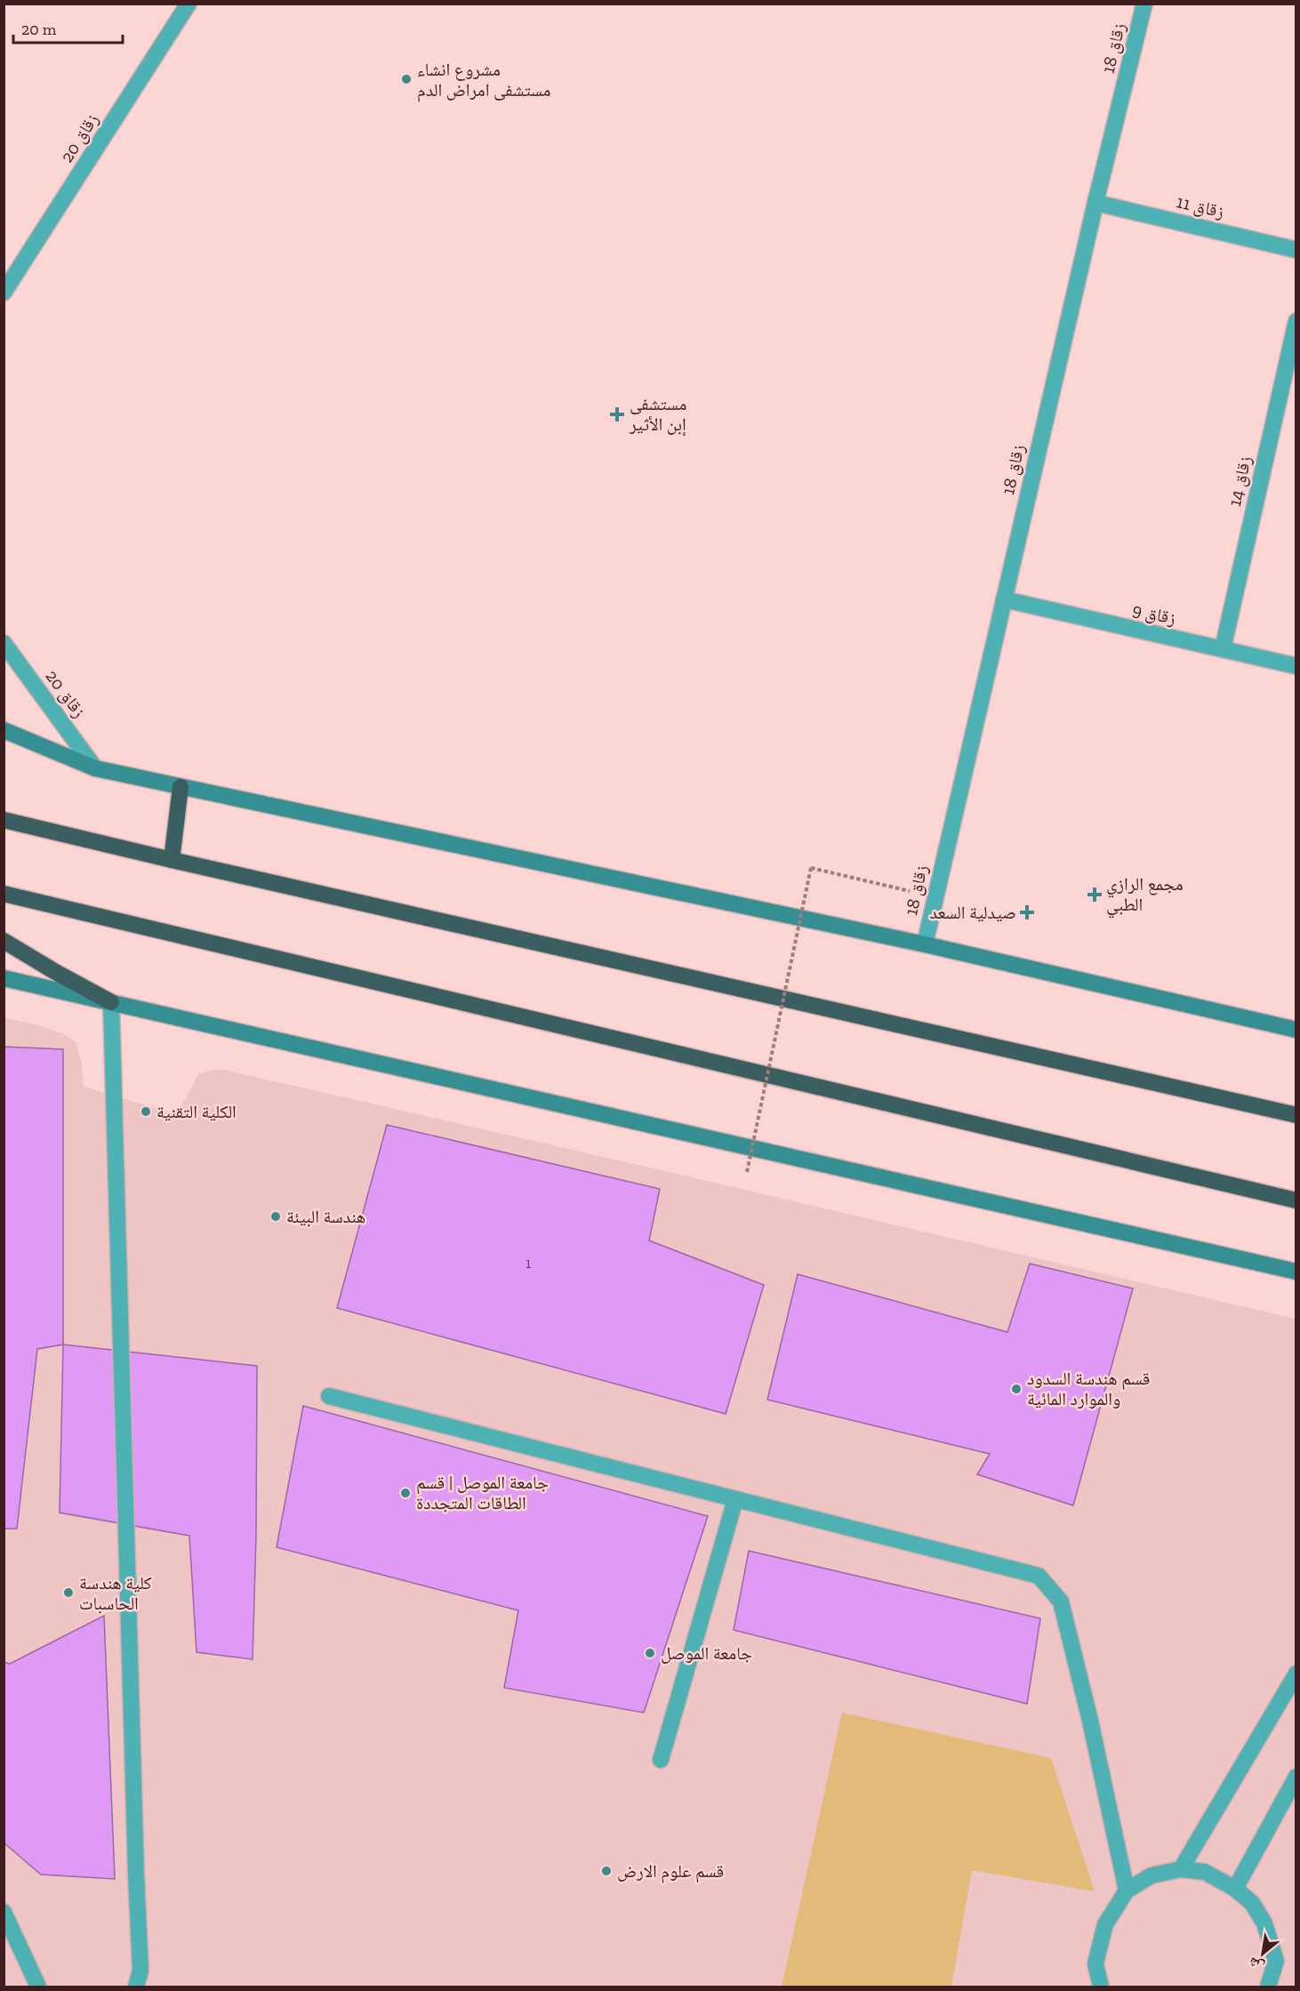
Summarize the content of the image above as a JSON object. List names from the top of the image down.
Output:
{
  "streets": {
    "street": [
      "زقاق 18",
      "زقاق 20",
      "زقاق 11",
      "زقاق 14",
      "زقاق 9"
    ]
  },
  "crossings": [
    ["زقاق 18", "زقاق 11"],
    ["زقاق 18", "زقاق 9"],
    ["زقاق 14", "زقاق 9"]
  ],
  "places": {
    "other": [
      "مشروع انشاء مستشفى امراض الدم",
      "الكلية التقنية",
      "هندسة البيئة",
      "قسم هندسة السدود والموارد المائية",
      "جامعة الموصل | قسم الطاقات المتجددة",
      "كلية هندسة الحاسبات",
      "جامعة الموصل",
      "قسم علوم الارض"
    ],
    "health": ["مستشفى إبن الأثير", "مجمع الرازي الطبي", "صيدلية السعد"]
  },
  "house_numbers": ["1"],
  "scale_bar": "20 m",
  "north": "bottom left"
}
